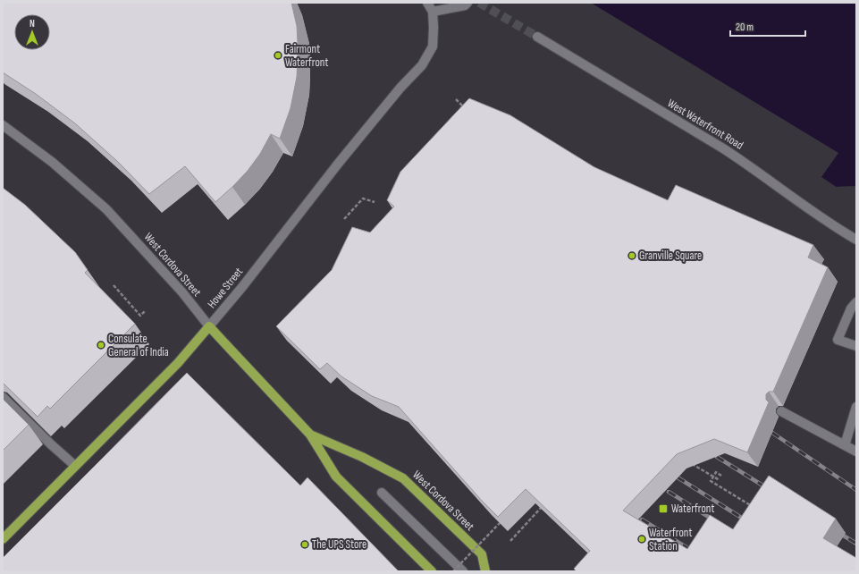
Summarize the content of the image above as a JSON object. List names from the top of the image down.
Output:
{
  "streets": {
    "main road": ["West Cordova Street", "Howe Street"],
    "street": ["West Waterfront Road"]
  },
  "crossings": [
    ["West Cordova Street", "Howe Street"]
  ],
  "places": {
    "other": [
      "Fairmont Waterfront",
      "Granville Square",
      "Consulate General of India",
      "Waterfront Station",
      "The UPS Store"
    ],
    "transit": ["Waterfront"]
  },
  "scale_bar": "20 m",
  "north": "top"
}
